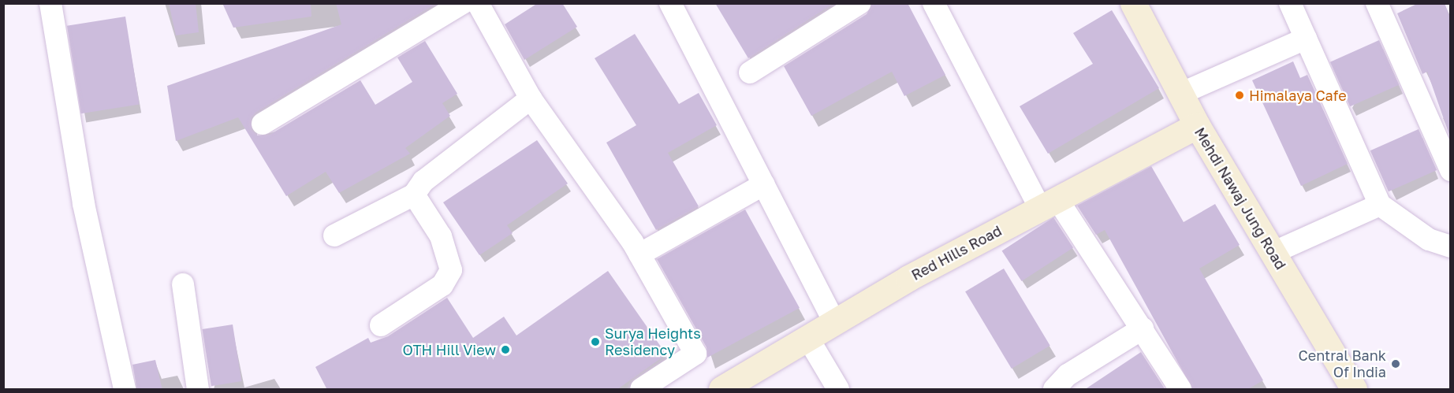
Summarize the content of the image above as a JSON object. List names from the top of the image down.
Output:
{
  "streets": {
    "street": ["Mehdi Nawaj Jung Road", "Red Hills Road"]
  },
  "crossings": [
    ["Mehdi Nawaj Jung Road", "Red Hills Road"]
  ],
  "places": [
    "Himalaya Cafe",
    "Surya Heights Residency",
    "OTH Hill View",
    "Central Bank Of India"
  ]
}
